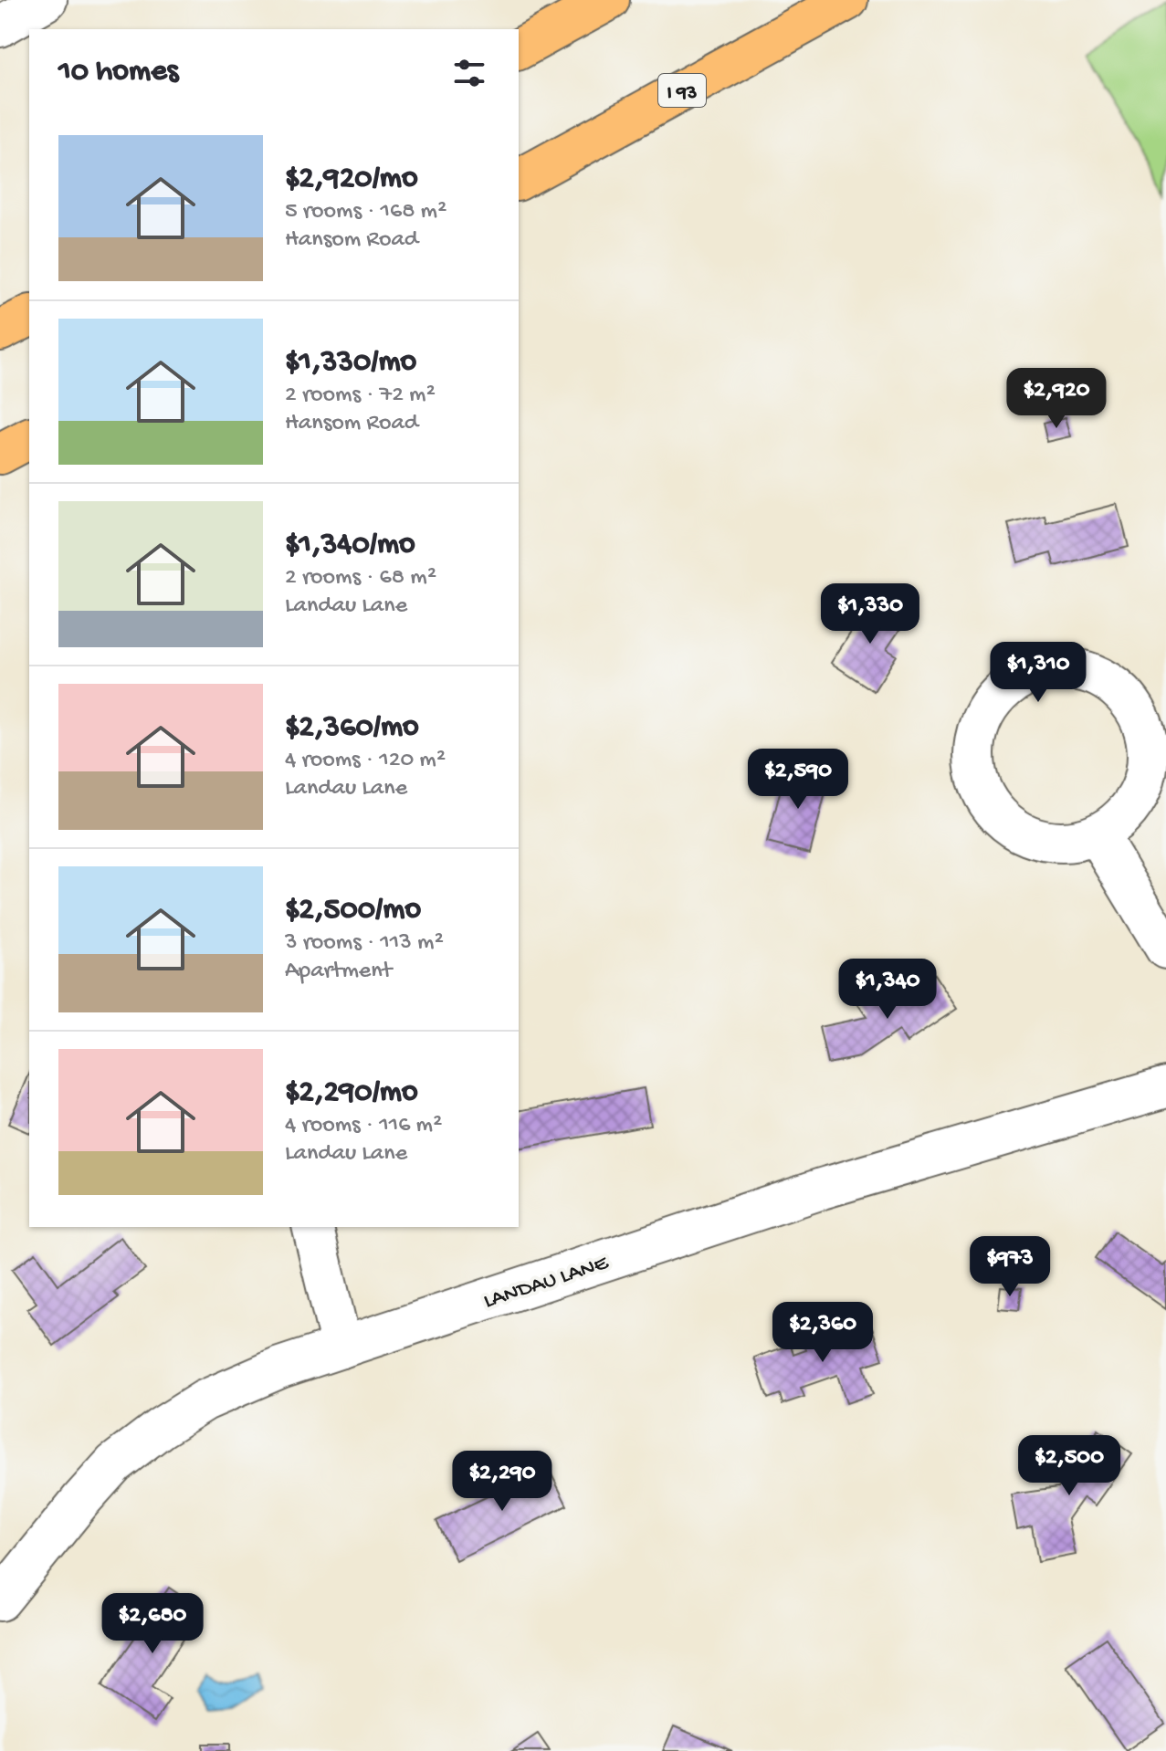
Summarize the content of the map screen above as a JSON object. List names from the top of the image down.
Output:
{
  "streets": {
    "highway": ["I 93"],
    "street": ["LANDAU LANE"]
  },
  "page": {
    "heading": "10 homes",
    "list": [
      {
        "name": "$2,920/mo",
        "note": "5 rooms · 168 m² · Hansom Road"
      },
      {
        "name": "$1,330/mo",
        "note": "2 rooms · 72 m² · Hansom Road"
      },
      {
        "name": "$1,340/mo",
        "note": "2 rooms · 68 m² · Landau Lane"
      },
      {
        "name": "$2,360/mo",
        "note": "4 rooms · 120 m² · Landau Lane"
      },
      {
        "name": "$2,500/mo",
        "note": "3 rooms · 113 m² · Apartment"
      },
      {
        "name": "$2,290/mo",
        "note": "4 rooms · 116 m² · Landau Lane"
      }
    ],
    "price": [
      "$2,920",
      "$1,330",
      "$1,310",
      "$2,590",
      "$1,340",
      "$973",
      "$2,360",
      "$2,500",
      "$2,290",
      "$2,680"
    ]
  }
}
